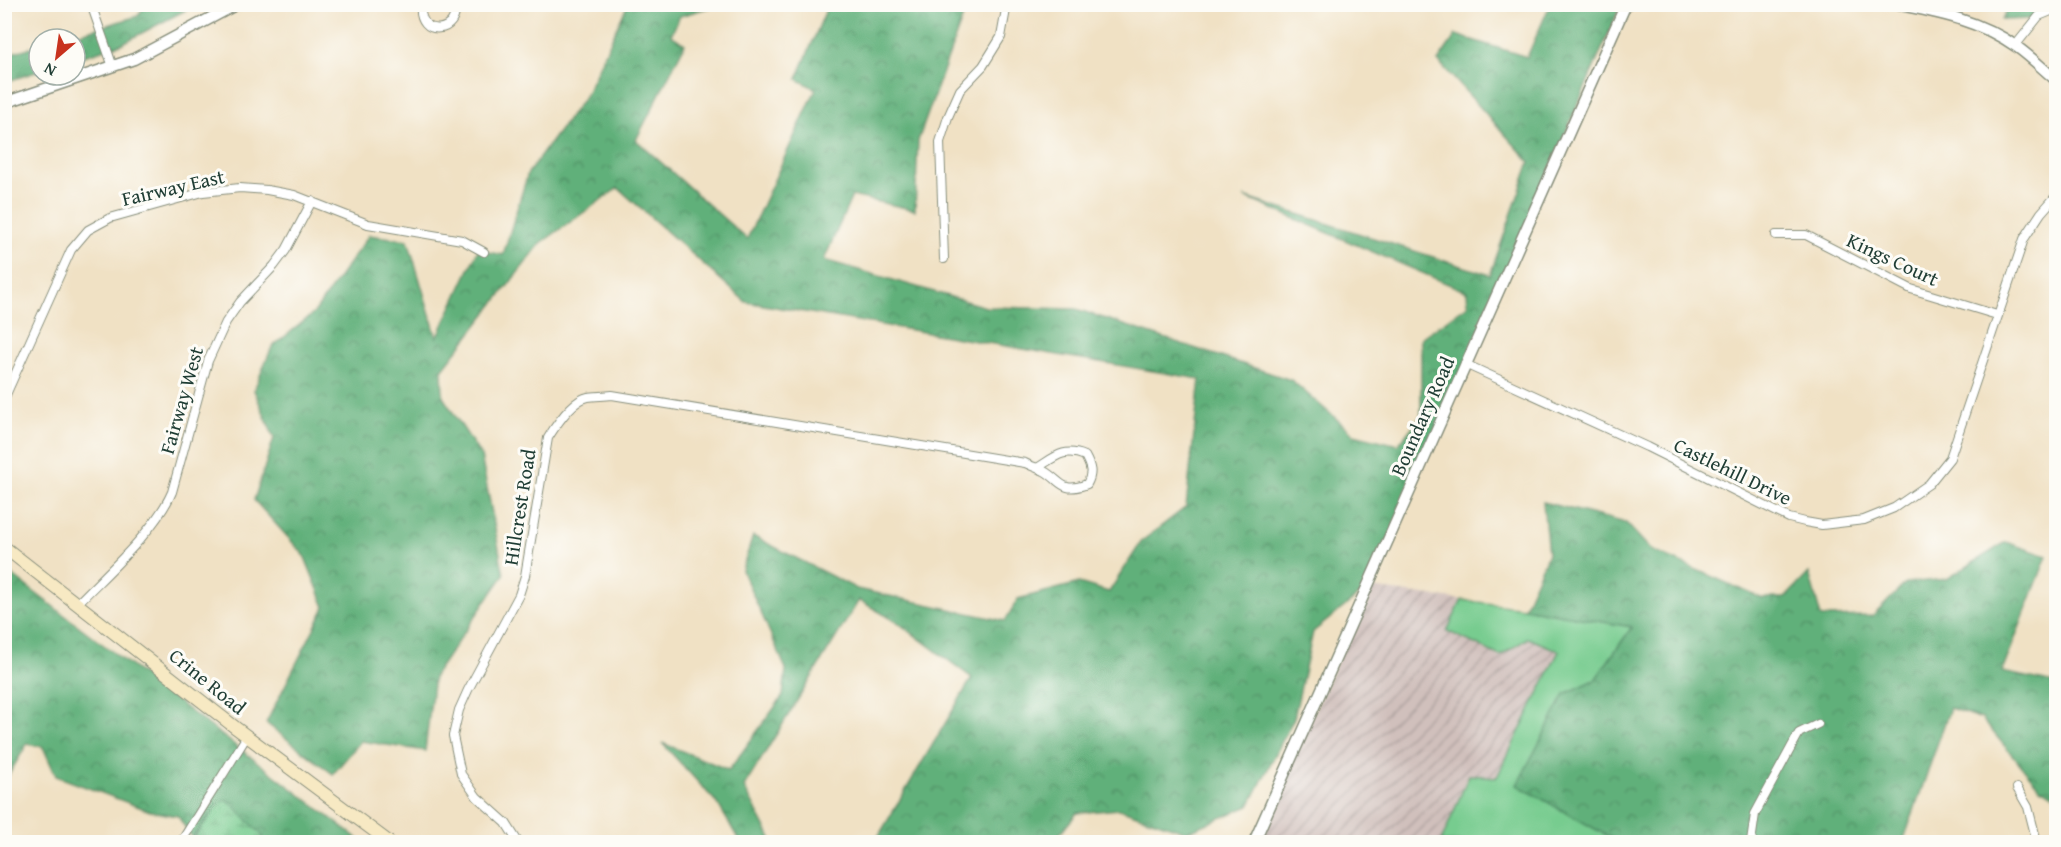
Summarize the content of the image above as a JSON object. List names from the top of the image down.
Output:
{
  "streets": {
    "main road": ["Crine Road"],
    "street": [
      "Fairway East",
      "Kings Court",
      "Fairway West",
      "Boundary Road",
      "Castlehill Drive",
      "Hillcrest Road"
    ]
  },
  "crossings": [
    ["Fairway East", "Fairway West"],
    ["Kings Court", "Castlehill Drive"],
    ["Fairway West", "Crine Road"],
    ["Boundary Road", "Castlehill Drive"]
  ],
  "north": "bottom left"
}
